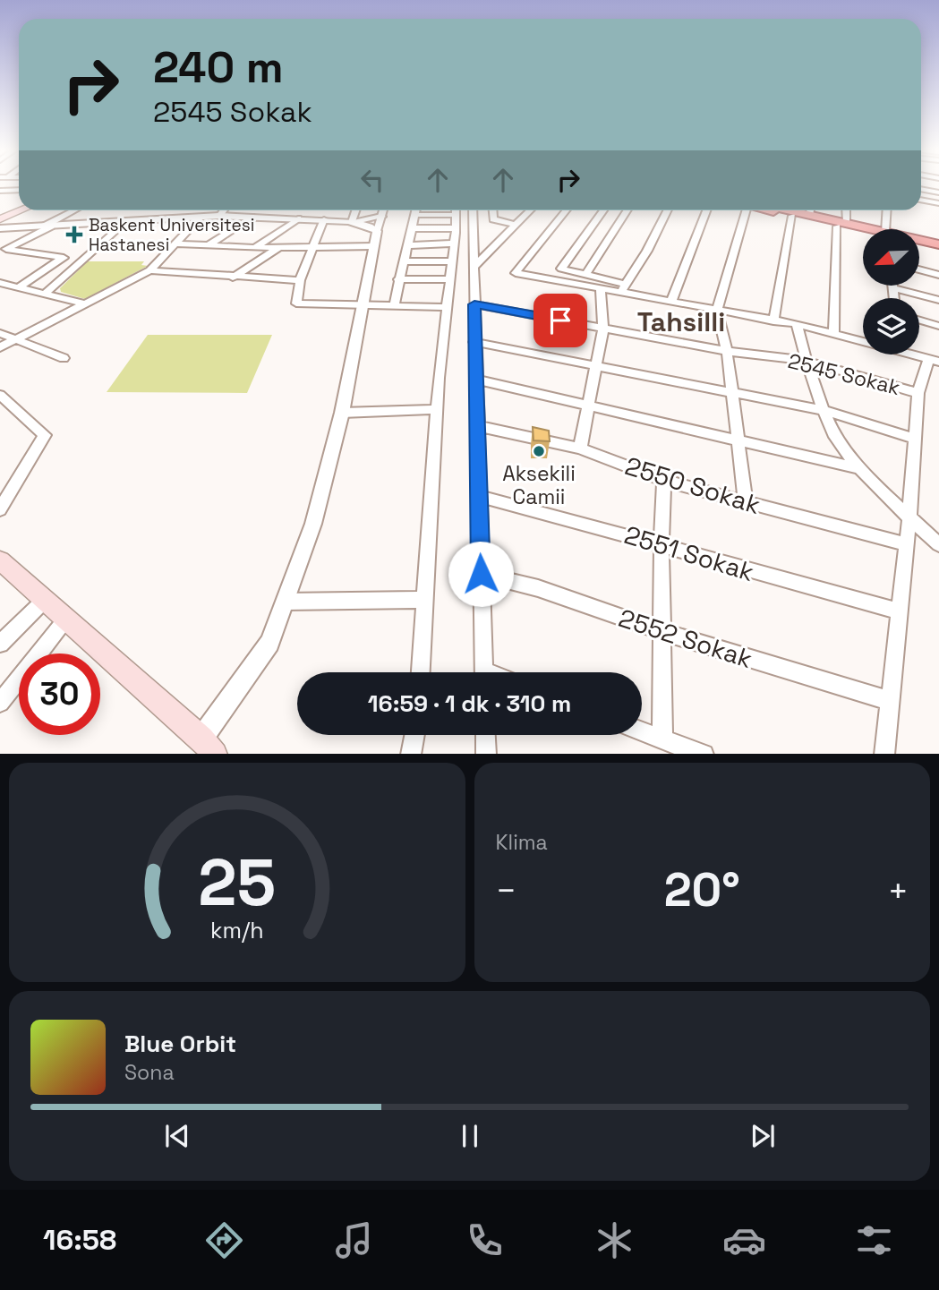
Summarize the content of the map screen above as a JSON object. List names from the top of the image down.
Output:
{
  "streets": {
    "street": [
      "2545 Sokak",
      "2550 Sokak",
      "2551 Sokak",
      "2552 Sokak"
    ]
  },
  "districts": ["Tahsilli"],
  "places": {
    "health": ["Baskent Universitesi Hastanesi"],
    "other": ["Aksekili Camii"]
  },
  "north": "bottom left",
  "page": {
    "turn": ["240 m", "2545 Sokak"],
    "limit": "30",
    "trip": "16:59 · 1 dk · 310 m",
    "tile": "Klima",
    "heat": ["−", "20°", "+"],
    "song": ["Blue Orbit", "Sona"],
    "tabs": "16:58",
    "gauge": ["25", "km/h"]
  }
}
